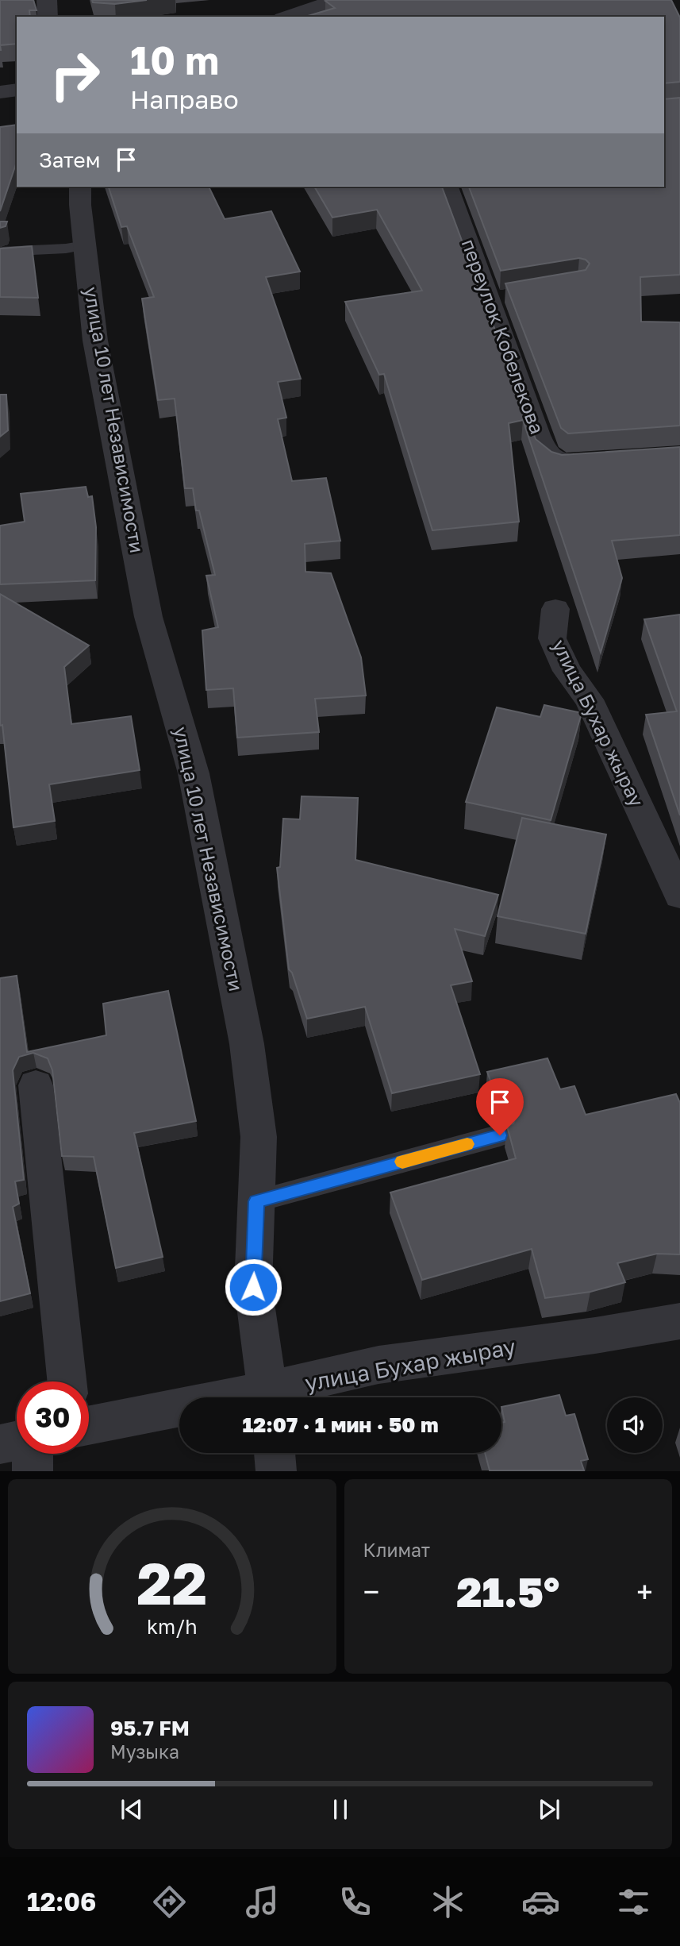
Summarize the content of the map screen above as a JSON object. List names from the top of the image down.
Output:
{
  "streets": {
    "street": ["переулок Кобелекова", "улица 10 лет Независимости", "улица Бухар жырау"]
  },
  "page": {
    "turn": ["10 m", "Направо"],
    "then": "Затем",
    "limit": "30",
    "trip": "12:07 · 1 мин · 50 m",
    "tile": "Климат",
    "heat": ["−", "21.5°", "+"],
    "song": ["95.7 FM", "Музыка"],
    "tabs": "12:06",
    "gauge": ["22", "km/h"]
  }
}
